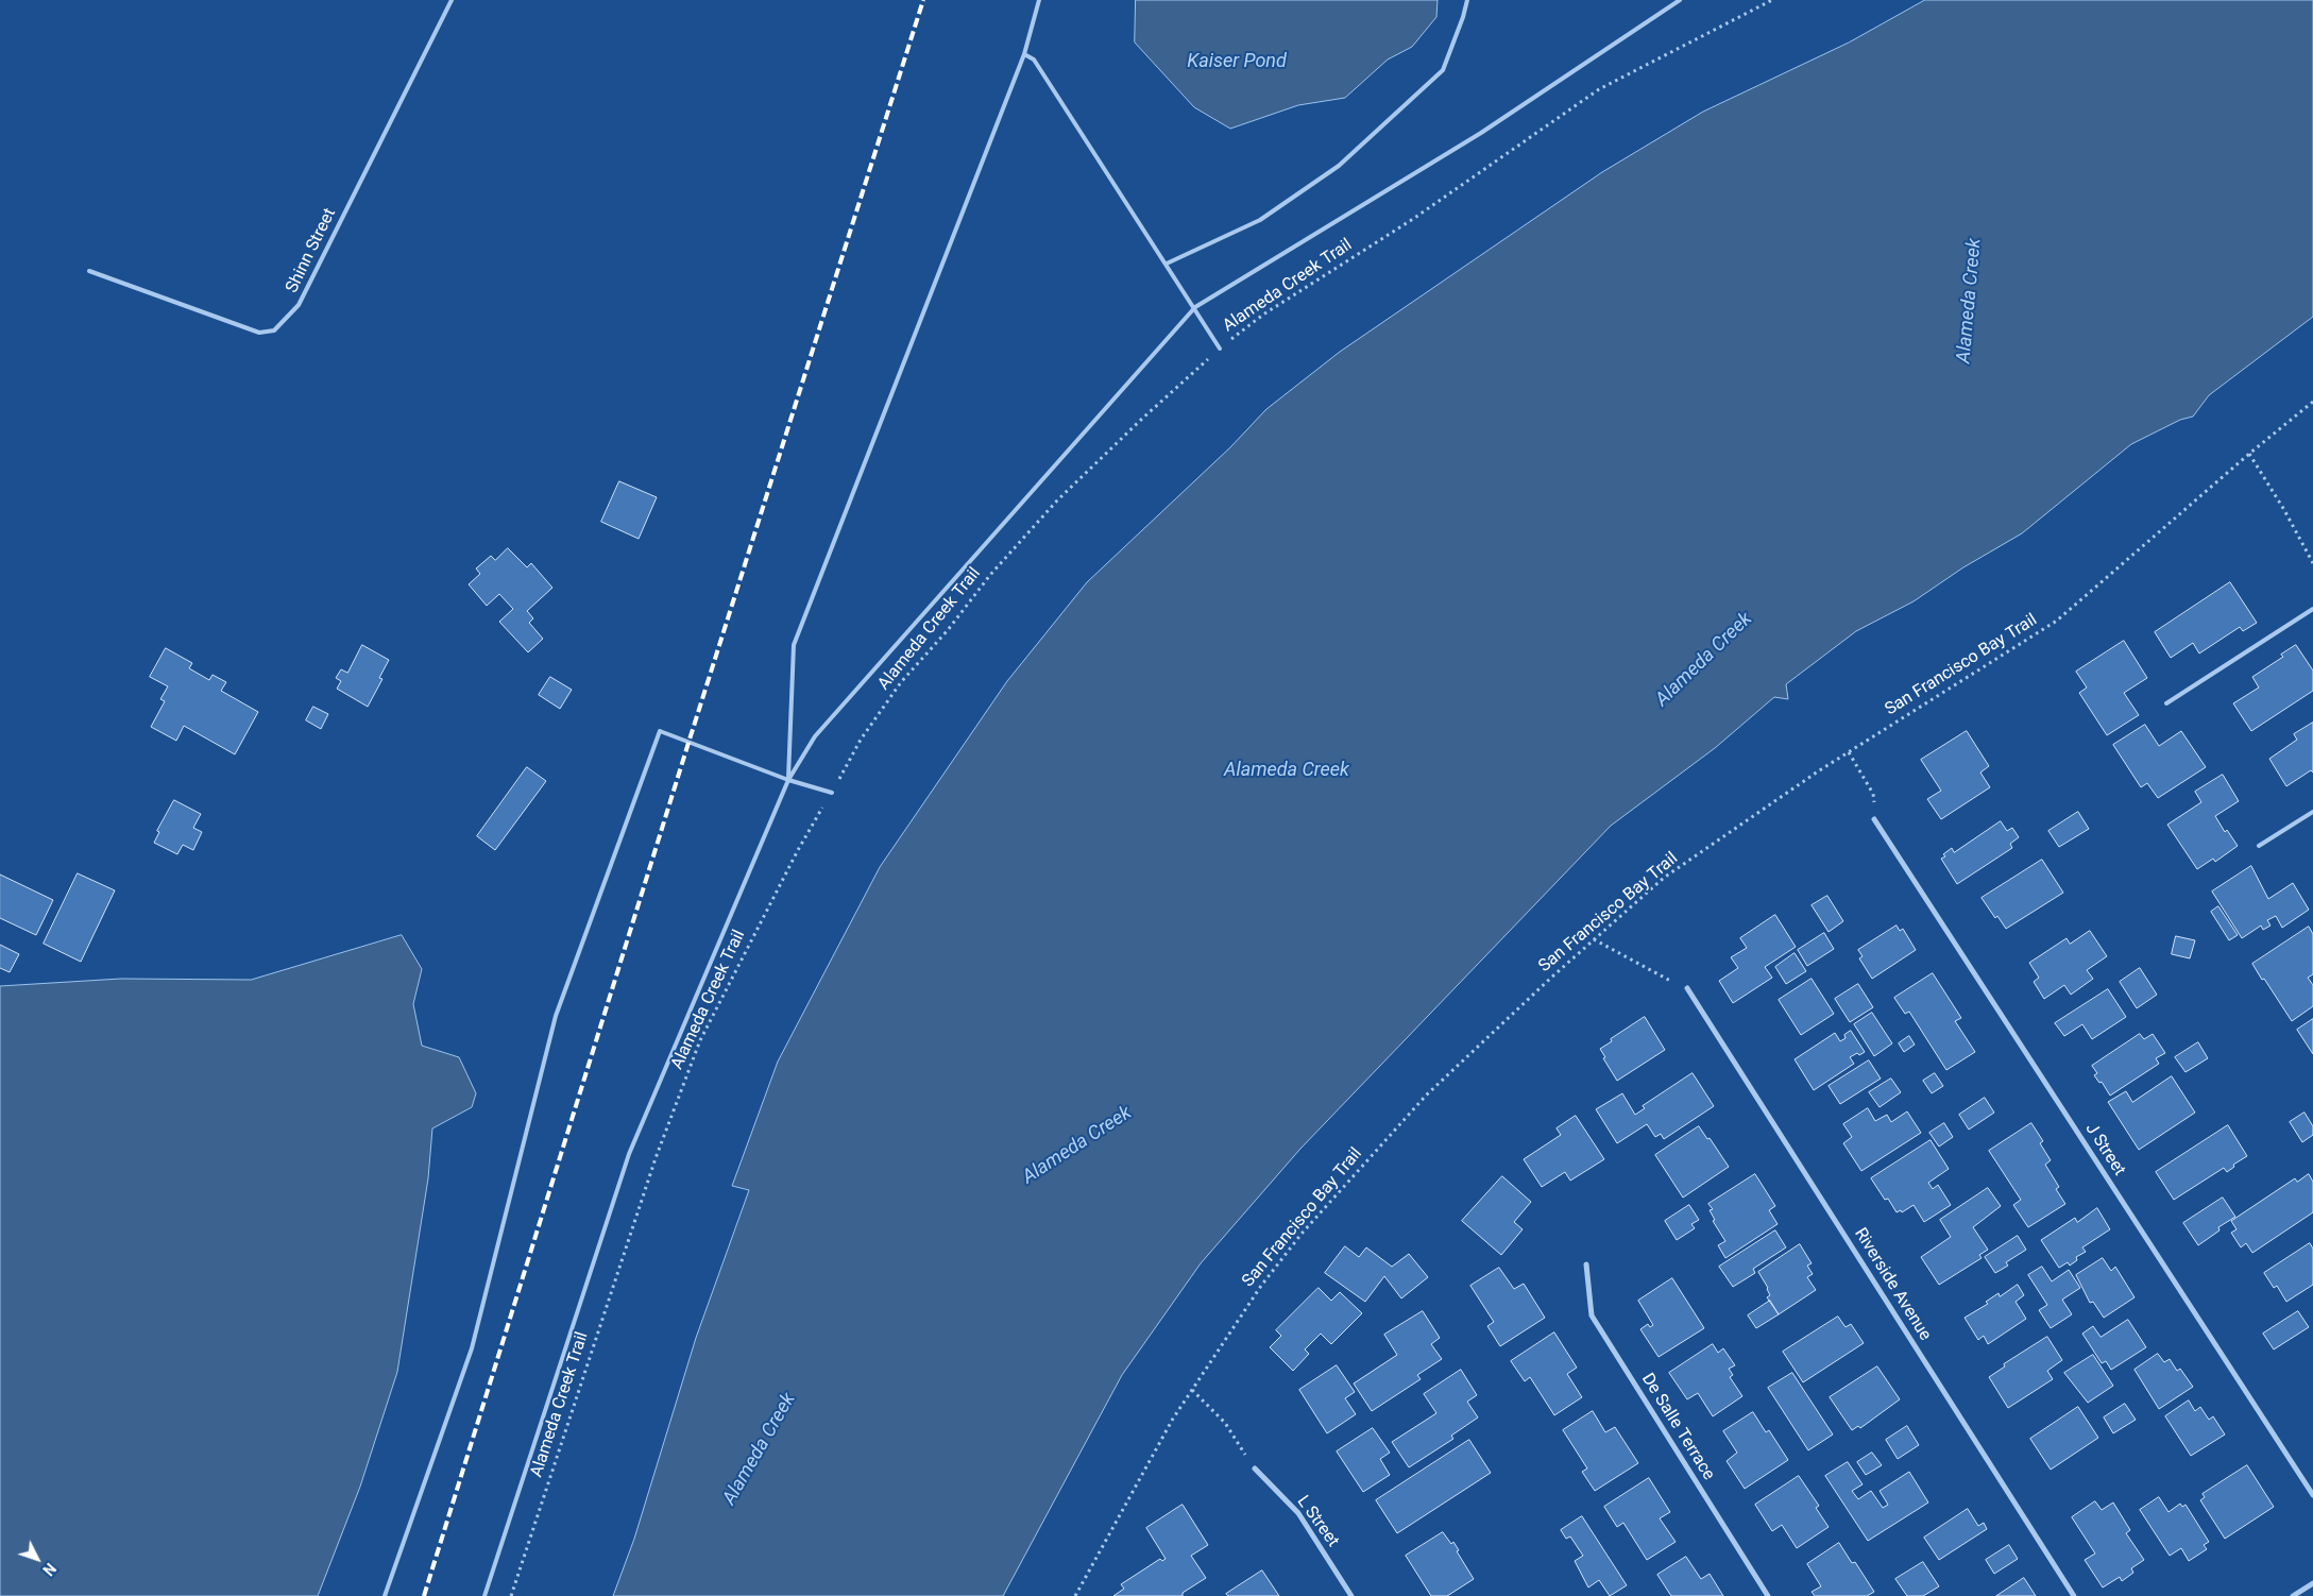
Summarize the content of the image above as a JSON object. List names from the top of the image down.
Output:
{
  "streets": {
    "street": [
      "J Street",
      "Riverside Avenue",
      "De Salle Terrace",
      "L Street"
    ],
    "lane": ["Shinn Street"],
    "path": ["Alameda Creek Trail", "San Francisco Bay Trail"]
  },
  "water": ["Kaiser Pond", "Alameda Creek"],
  "north": "bottom right"
}
